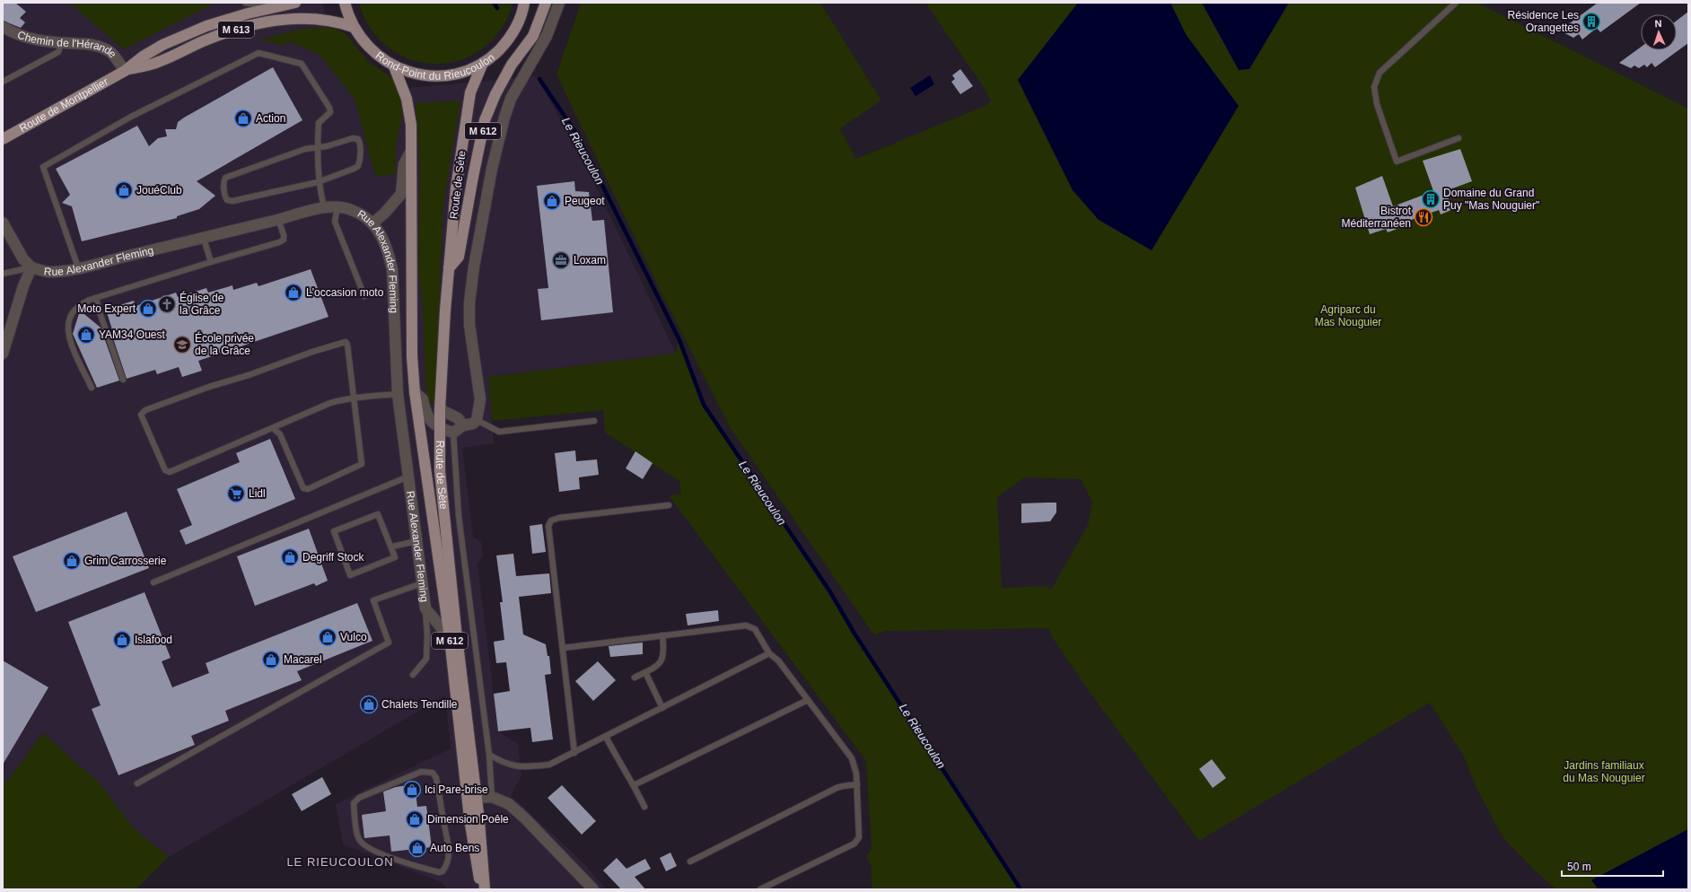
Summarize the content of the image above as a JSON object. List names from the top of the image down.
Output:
{
  "streets": {
    "main road": [
      "M 613",
      "Rond-Point du Rieucoulon",
      "Route de Montpellier",
      "M 612",
      "Route de Sète"
    ],
    "street": ["Chemin de l'Hérande", "Rue Alexander Fleming"]
  },
  "crossings": [
    ["Chemin de l'Hérande", "Route de Montpellier"],
    ["Rond-Point du Rieucoulon", "Route de Montpellier"],
    ["Rond-Point du Rieucoulon", "Route de Sète"],
    ["M 612", "Route de Sète"],
    ["Route de Sète", "Rue Alexander Fleming"]
  ],
  "districts": ["LE RIEUCOULON"],
  "water": ["Le Rieucoulon"],
  "parks": ["Agriparc du Mas Nouguier", "Jardins familiaux du Mas Nouguier"],
  "places": {
    "building": ["Résidence Les Orangettes", "Domaine du Grand Puy \"Mas Nouguier\""],
    "shop": [
      "Action",
      "JouéClub",
      "Peugeot",
      "L'occasion moto",
      "Moto Expert",
      "YAM34 Ouest",
      "Degriff Stock",
      "Grim Carrosserie",
      "Vulco",
      "Islafood",
      "Macarel",
      "Chalets Tendille",
      "Ici Pare-brise",
      "Dimension Poêle",
      "Auto Bens"
    ],
    "restaurant": ["Bistrot Méditerranéen"],
    "office": ["Loxam"],
    "church": ["Église de la Grâce"],
    "school or university": ["École privée de la Grâce"],
    "supermarket": ["Lidl"]
  },
  "scale_bar": "50 m",
  "north": "top"
}
